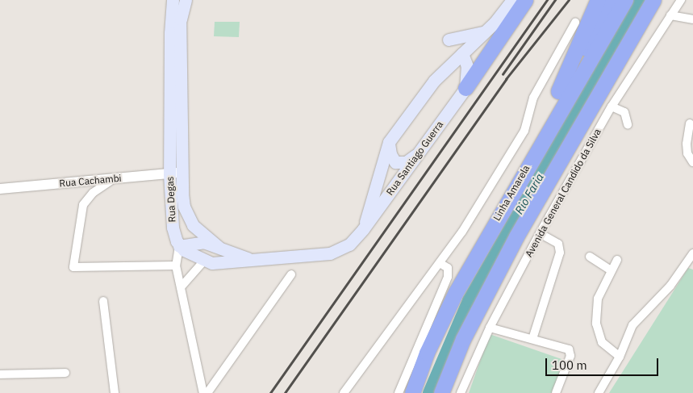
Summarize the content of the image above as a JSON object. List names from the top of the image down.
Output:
{
  "streets": {
    "highway": ["Linha Amarela"],
    "main road": ["Rua Santiago Guerra", "Rua Degas"],
    "street": ["Rua Cachambi", "Avenida General Candido da Silva"]
  },
  "crossings": [
    ["Rua Cachambi", "Rua Degas"]
  ],
  "water": ["Rio Faria"],
  "scale_bar": "100 m"
}
